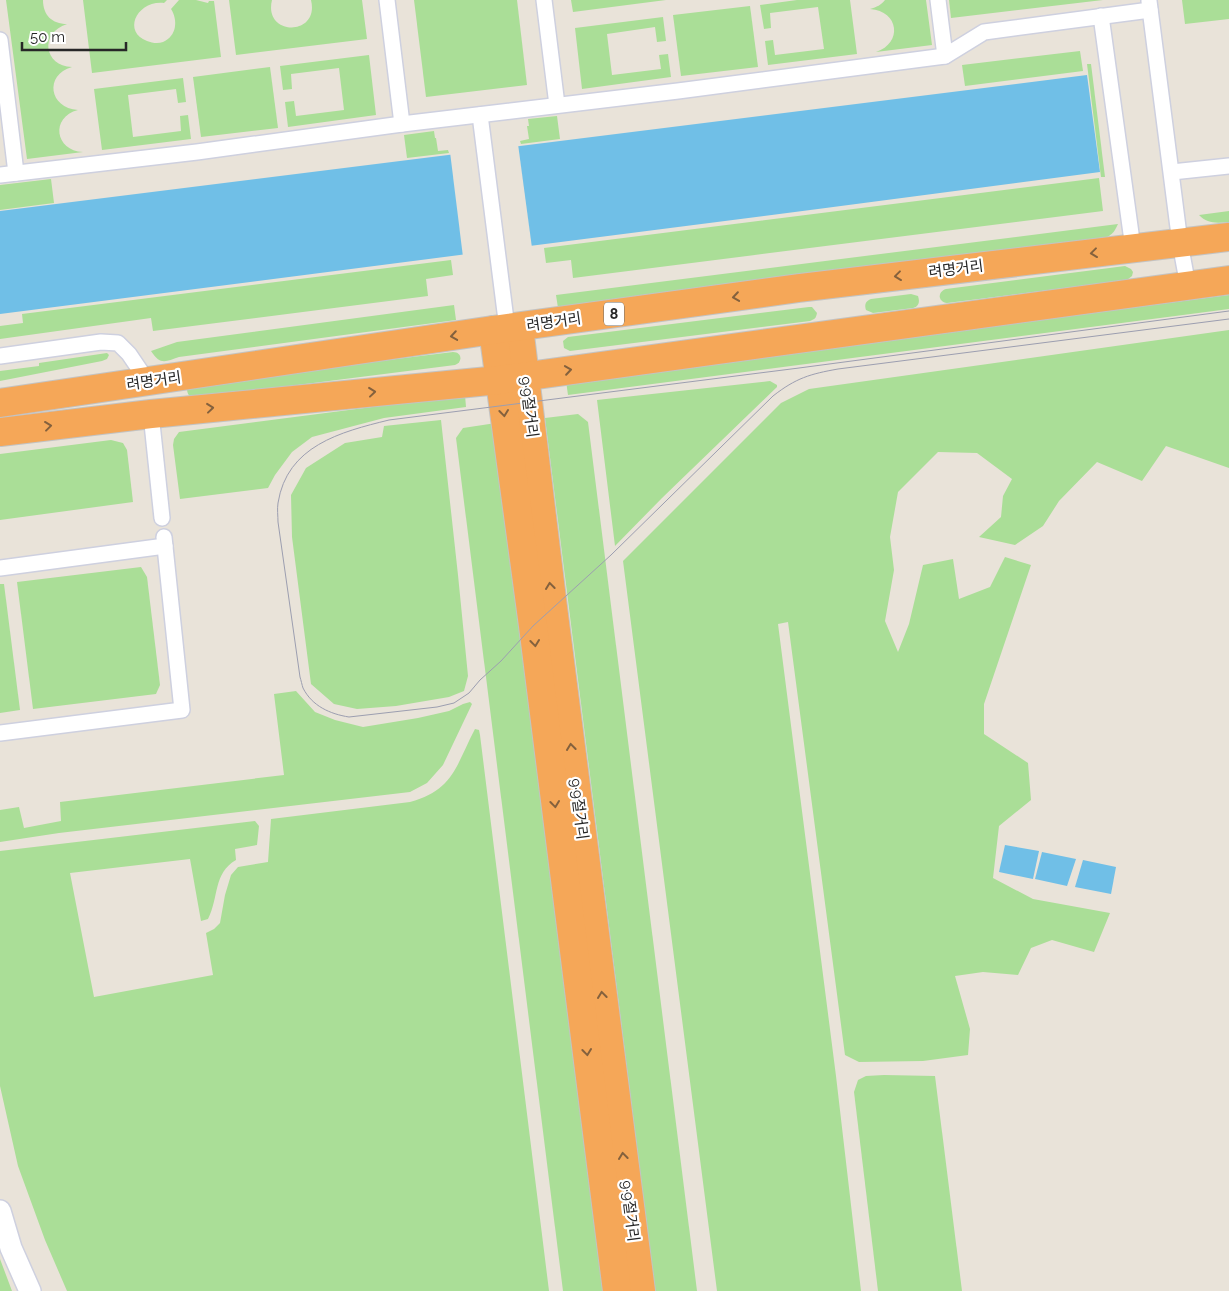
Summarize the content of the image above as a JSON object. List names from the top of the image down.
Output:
{
  "streets": {
    "highway": ["려명거리", "8", "9·9절거리"]
  },
  "crossings": [
    ["려명거리", "9·9절거리"]
  ],
  "scale_bar": "50 m"
}
